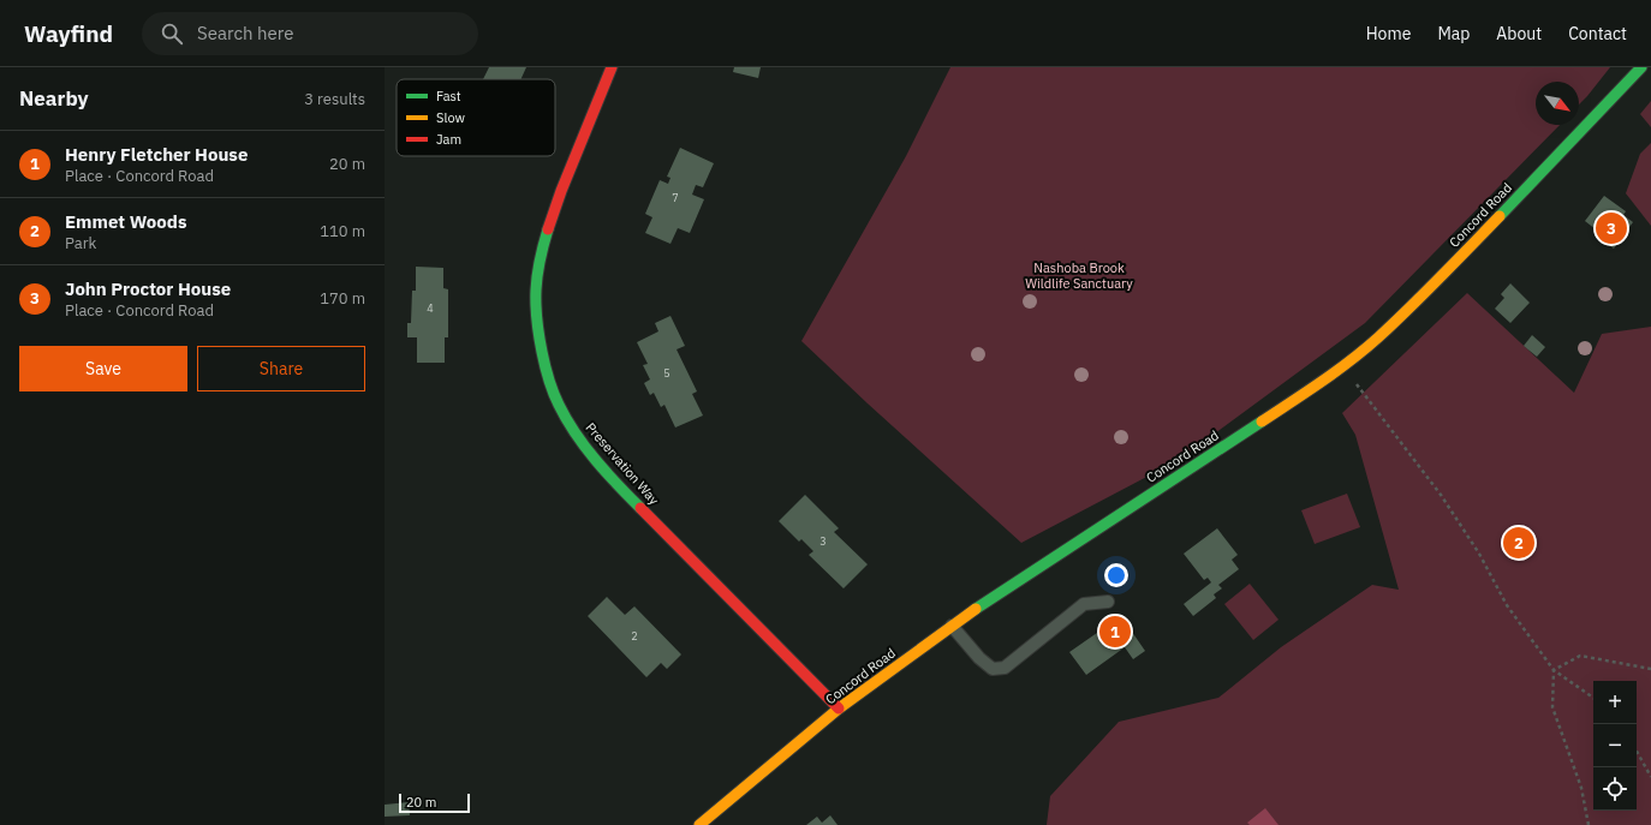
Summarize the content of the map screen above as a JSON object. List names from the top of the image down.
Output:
{
  "streets": {
    "main road": ["Concord Road", "Preservation Way"]
  },
  "crossings": [
    ["Concord Road", "Preservation Way"]
  ],
  "parks": ["Nashoba Brook Wildlife Sanctuary"],
  "house_numbers": [
    "7",
    "4",
    "5",
    "3",
    "2"
  ],
  "legend": ["Fast", "Slow", "Jam"],
  "scale_bar": "20 m",
  "north": "bottom right",
  "page": {
    "header": "Wayfind",
    "search": "Search here",
    "nav": [
      "Home",
      "Map",
      "About",
      "Contact"
    ],
    "heading": ["Nearby", "3 results"],
    "list": [
      {
        "mark": "1",
        "name": "Henry Fletcher House",
        "note": "Place · Concord Road",
        "value": "20 m"
      },
      {
        "mark": "2",
        "name": "Emmet Woods",
        "note": "Park",
        "value": "110 m"
      },
      {
        "mark": "3",
        "name": "John Proctor House",
        "note": "Place · Concord Road",
        "value": "170 m"
      }
    ],
    "pins": ["3", "2", "1"],
    "buttons": ["Save", "Share"],
    "map_buttons": ["+", "−"],
    "scale": "20 m"
  }
}
